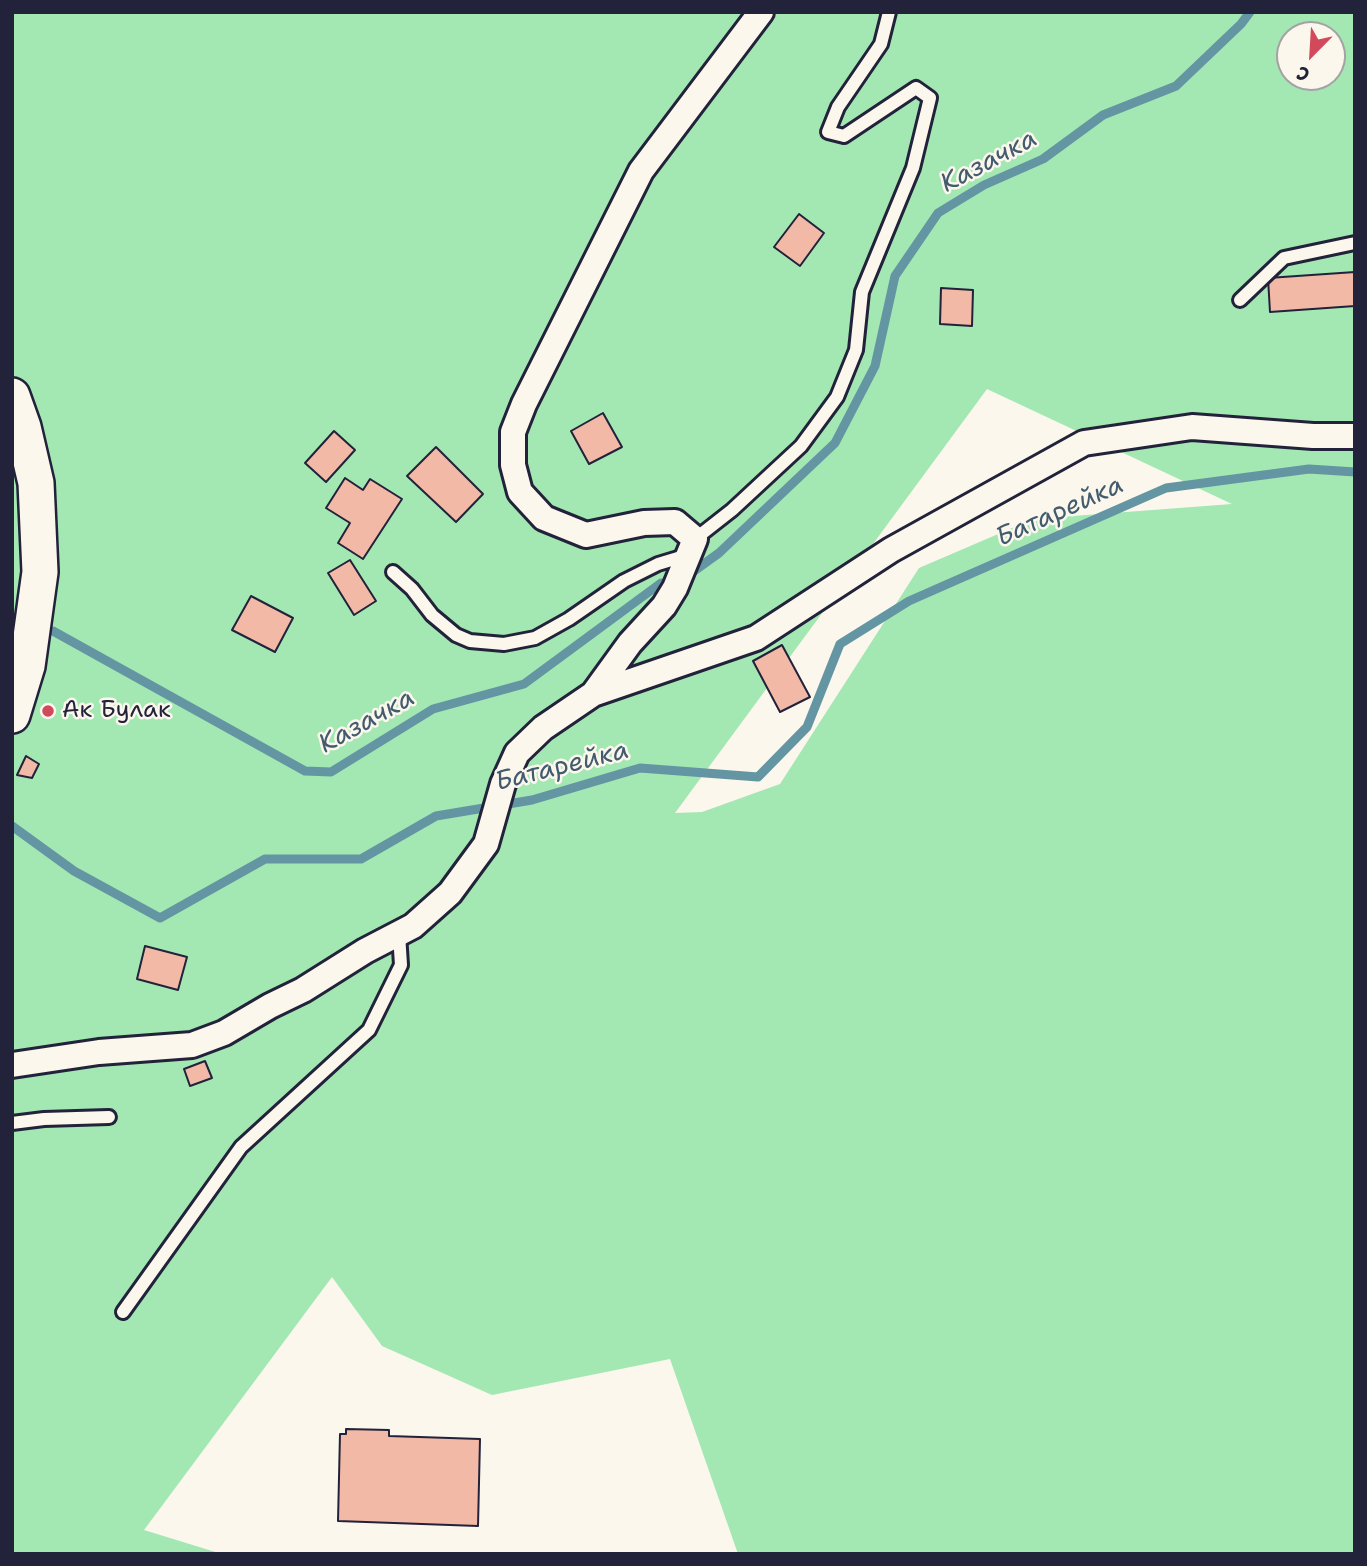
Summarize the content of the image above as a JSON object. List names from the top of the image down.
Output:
{
  "water": ["Казачка", "Батарейка"],
  "places": ["Ак Булак"],
  "north": "bottom left"
}
